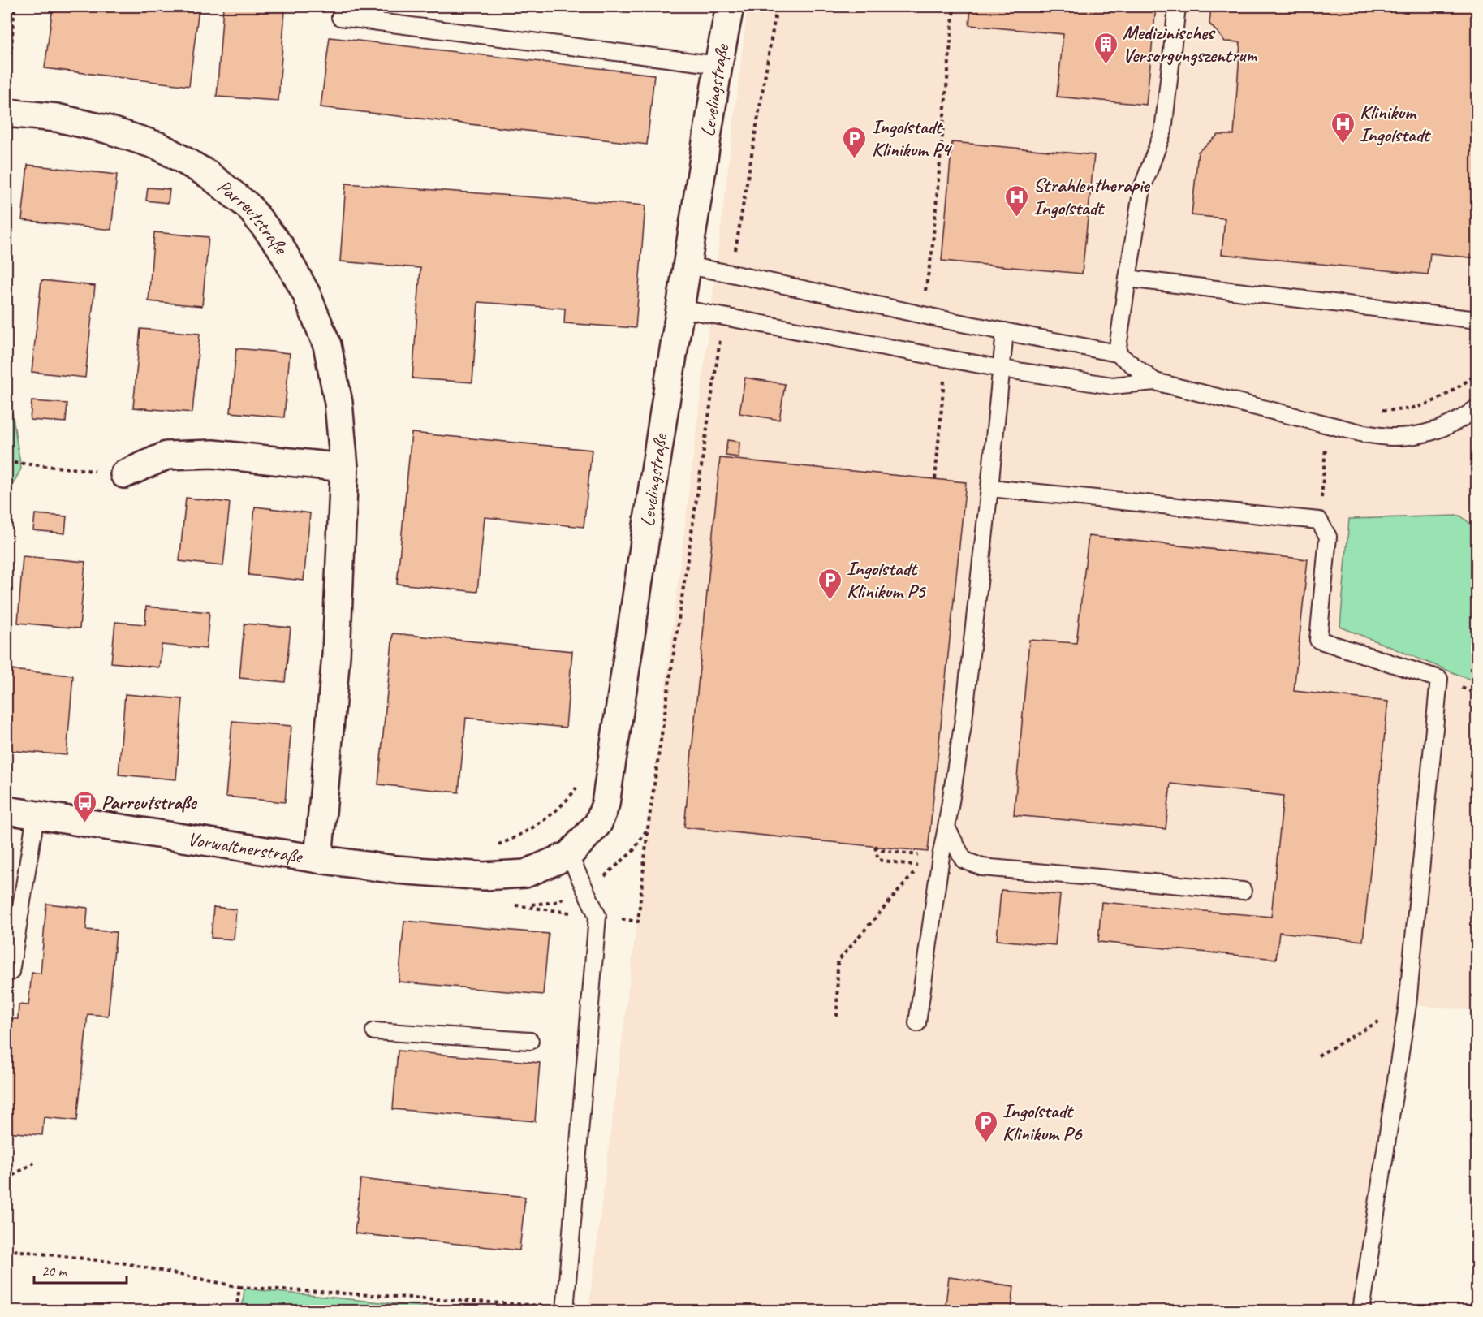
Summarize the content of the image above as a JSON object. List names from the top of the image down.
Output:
{
  "streets": {
    "street": ["Levelingstraße", "Parreutstraße", "Vorwaltnerstraße"]
  },
  "crossings": [
    ["Levelingstraße", "Vorwaltnerstraße"],
    ["Parreutstraße", "Vorwaltnerstraße"]
  ],
  "places": {
    "building": ["Medizinisches Versorgungszentrum"],
    "hospital": ["Klinikum Ingolstadt", "Strahlentherapie Ingolstadt"],
    "parking": ["Ingolstadt Klinikum P4", "Ingolstadt Klinikum P5", "Ingolstadt Klinikum P6"],
    "bus stop": ["Parreutstraße"]
  },
  "scale_bar": "20 m"
}
